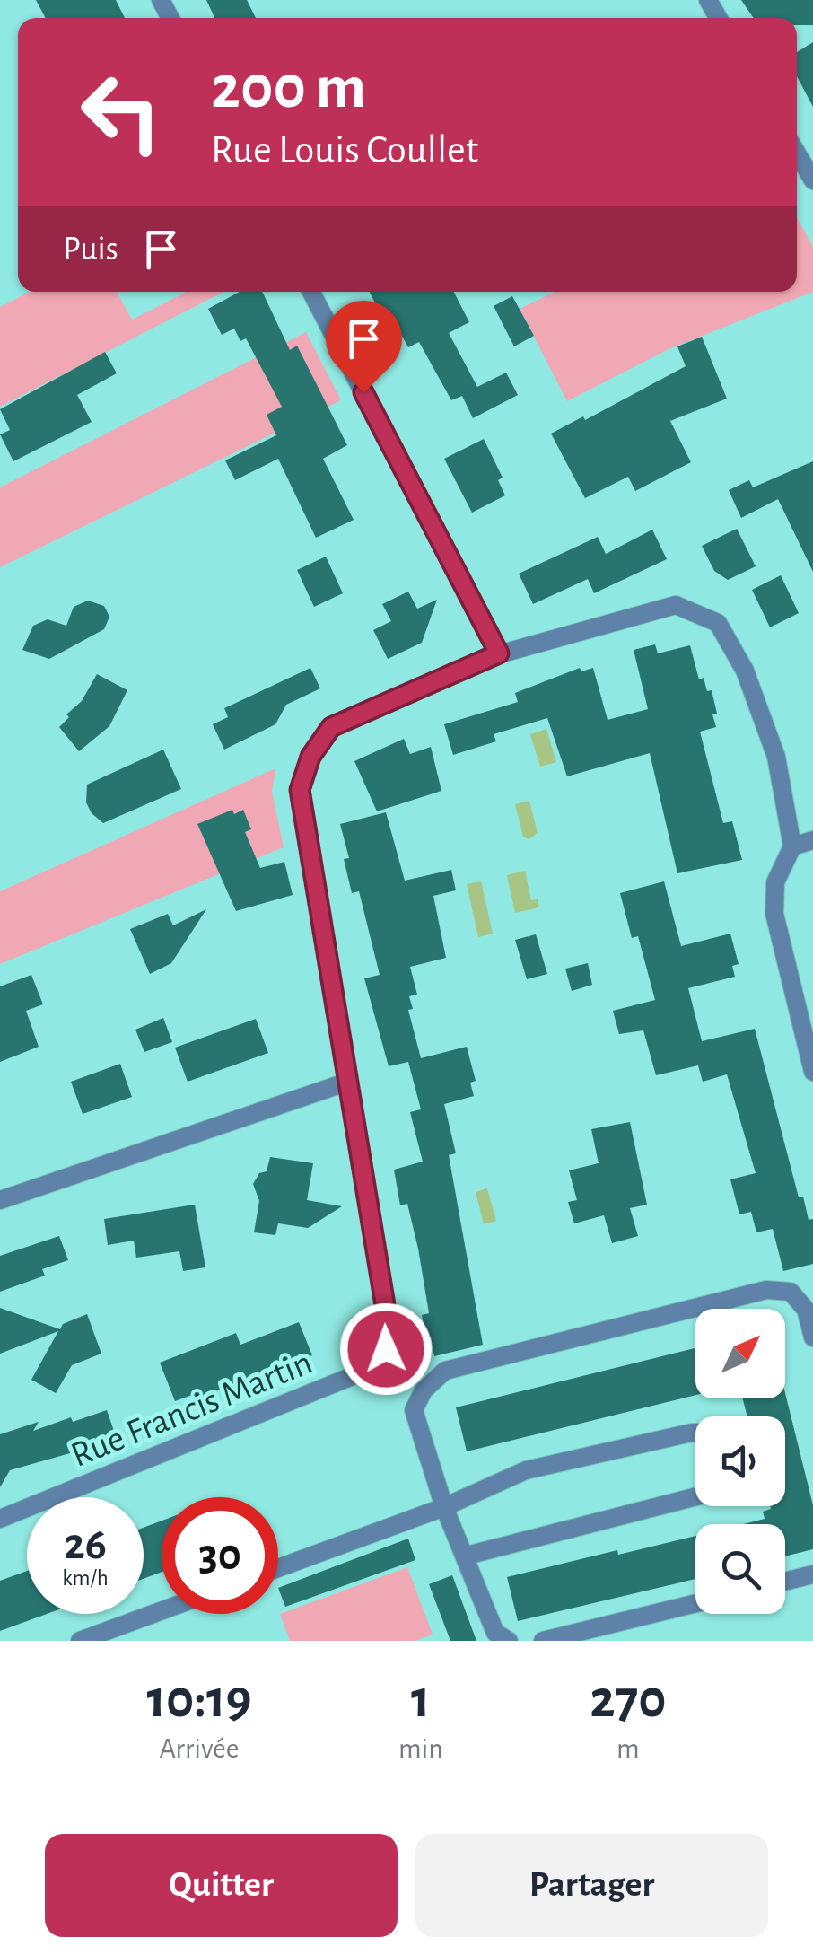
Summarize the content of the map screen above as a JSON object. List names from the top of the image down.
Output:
{
  "streets": {
    "street": ["Rue Francis Martin"]
  },
  "north": "top right",
  "page": {
    "turn": ["200 m", "Rue Louis Coullet"],
    "then": "Puis",
    "speed": "26 km/h",
    "limit": "30",
    "eta": [
      "10:19",
      "Arrivée",
      "1",
      "min",
      "270",
      "m"
    ],
    "buttons": ["Quitter", "Partager"]
  }
}
